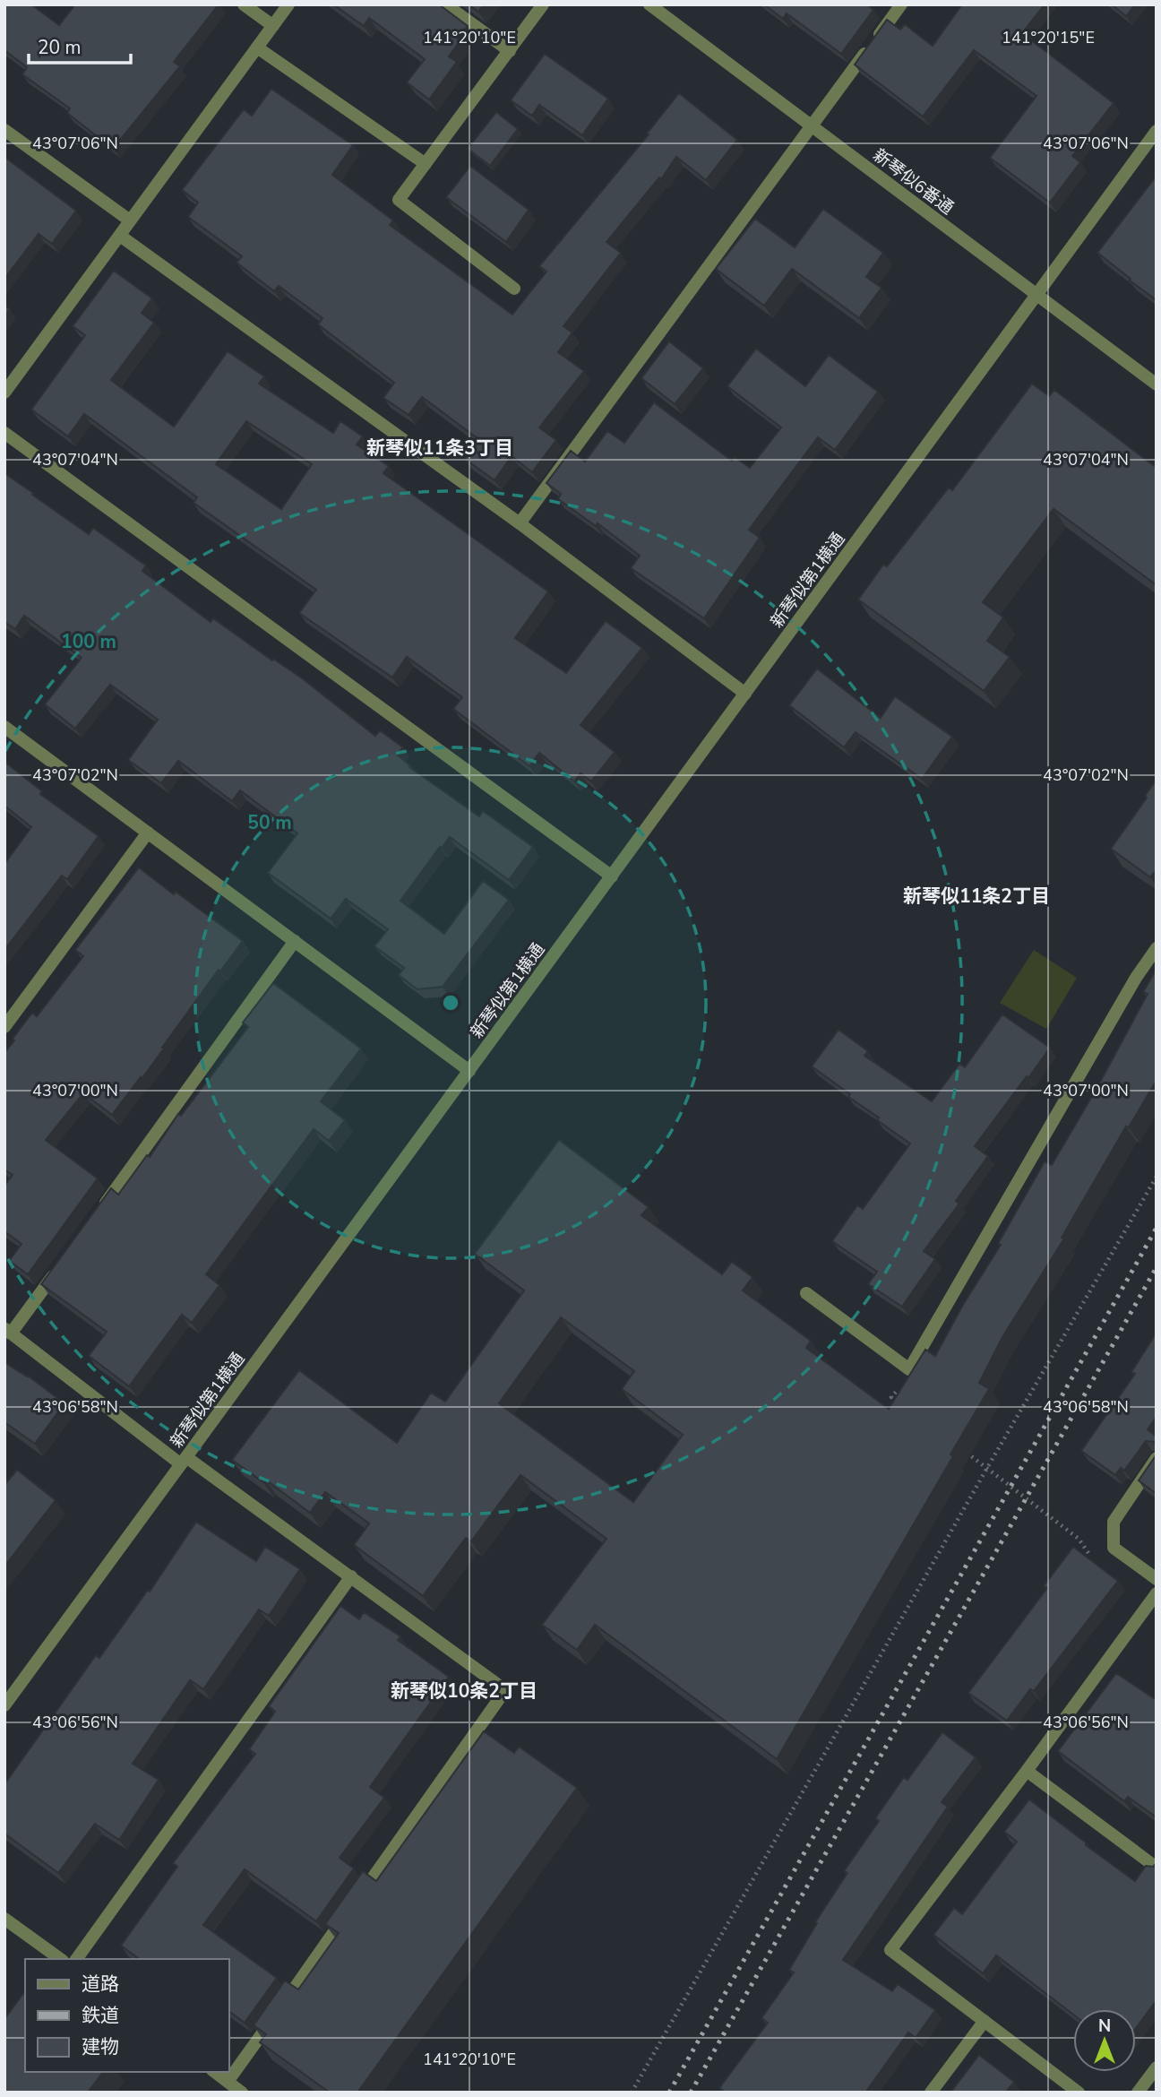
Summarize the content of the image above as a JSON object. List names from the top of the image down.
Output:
{
  "streets": {
    "street": ["新琴似6番通", "新琴似第1横通"]
  },
  "crossings": [
    ["新琴似6番通", "新琴似第1横通"]
  ],
  "districts": ["新琴似11条3丁目", "新琴似11条2丁目", "新琴似10条2丁目"],
  "legend": ["道路", "鉄道", "建物"],
  "scale_bar": "20 m",
  "north": "top",
  "coordinates": [
    "141°20'10\"E",
    "141°20'15\"E",
    "43°07'06\"N",
    "43°07'04\"N",
    "43°07'02\"N",
    "43°07'00\"N",
    "43°06'58\"N",
    "43°06'56\"N"
  ],
  "rings": ["100 m", "50 m"]
}
